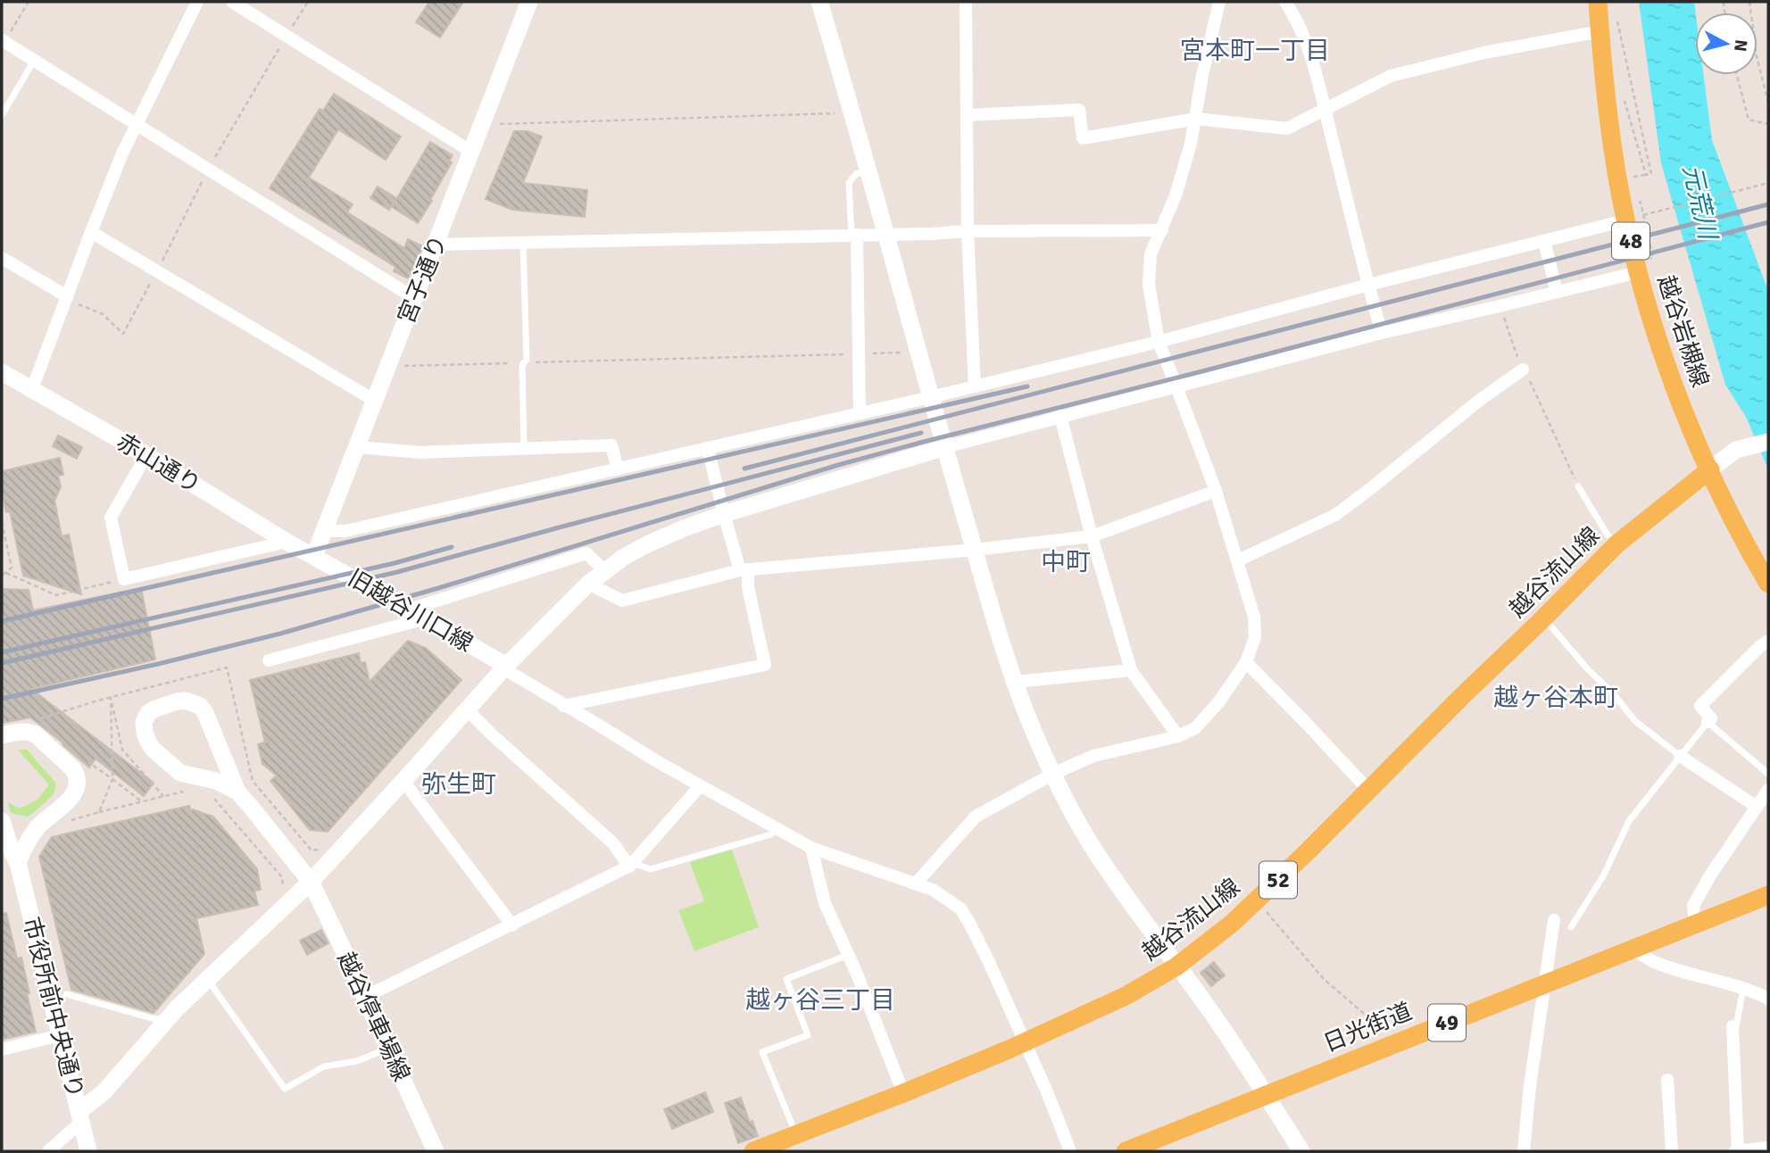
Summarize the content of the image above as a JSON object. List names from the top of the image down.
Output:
{
  "streets": {
    "main road": [
      "48",
      "越谷岩槻線",
      "越谷流山線",
      "52",
      "49",
      "日光街道"
    ],
    "street": [
      "宮子通り",
      "赤山通り",
      "旧越谷川口線",
      "市役所前中央通り",
      "越谷停車場線"
    ]
  },
  "crossings": [
    ["宮子通り", "赤山通り"],
    ["宮子通り", "旧越谷川口線"],
    ["越谷岩槻線", "越谷流山線"],
    ["赤山通り", "旧越谷川口線"]
  ],
  "districts": [
    "宮本町一丁目",
    "中町",
    "越ヶ谷本町",
    "弥生町",
    "越ヶ谷三丁目"
  ],
  "water": ["元荒川"],
  "north": "right"
}
